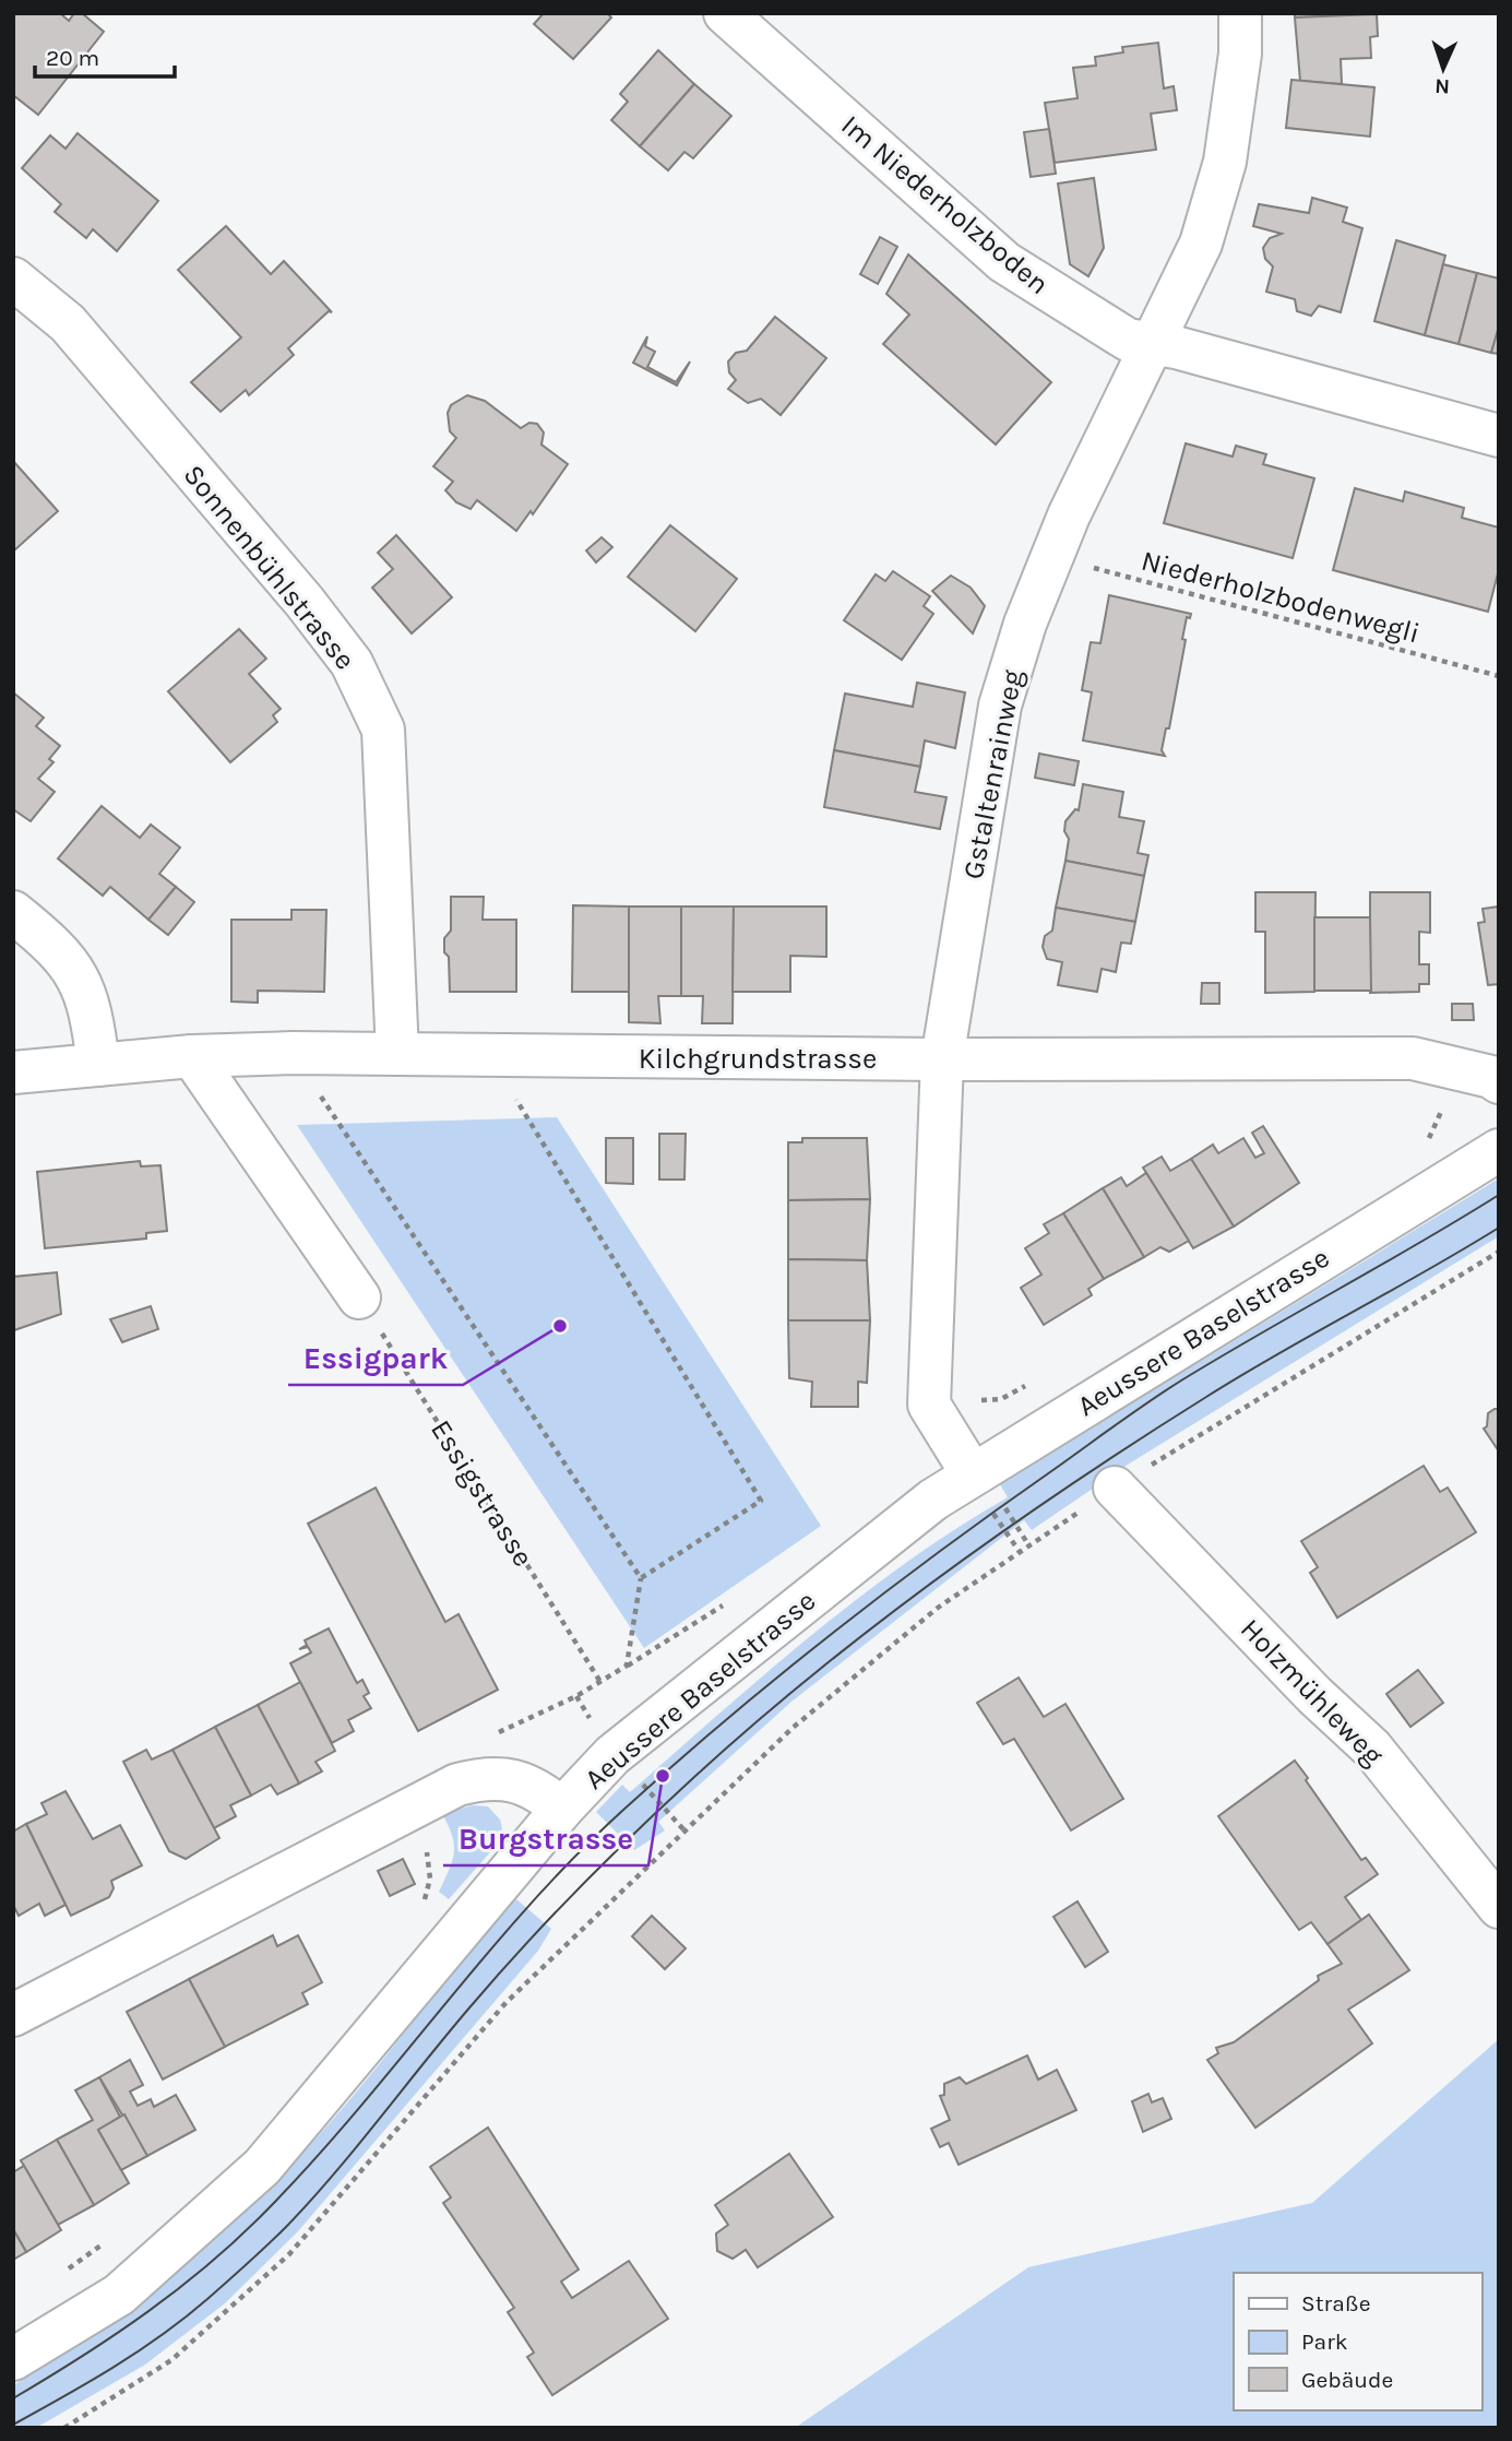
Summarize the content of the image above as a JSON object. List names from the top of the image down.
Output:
{
  "streets": {
    "street": [
      "Im Niederholzboden",
      "Sonnenbühlstrasse",
      "Gstaltenrainweg",
      "Kilchgrundstrasse",
      "Aeussere Baselstrasse",
      "Holzmühleweg"
    ],
    "path": ["Niederholzbodenwegli", "Essigstrasse"]
  },
  "crossings": [
    ["Im Niederholzboden", "Gstaltenrainweg"],
    ["Sonnenbühlstrasse", "Kilchgrundstrasse"],
    ["Niederholzbodenwegli", "Gstaltenrainweg"],
    ["Gstaltenrainweg", "Kilchgrundstrasse"]
  ],
  "places": ["Essigpark", "Burgstrasse"],
  "legend": ["Straße", "Park", "Gebäude"],
  "scale_bar": "20 m",
  "north": "bottom"
}
